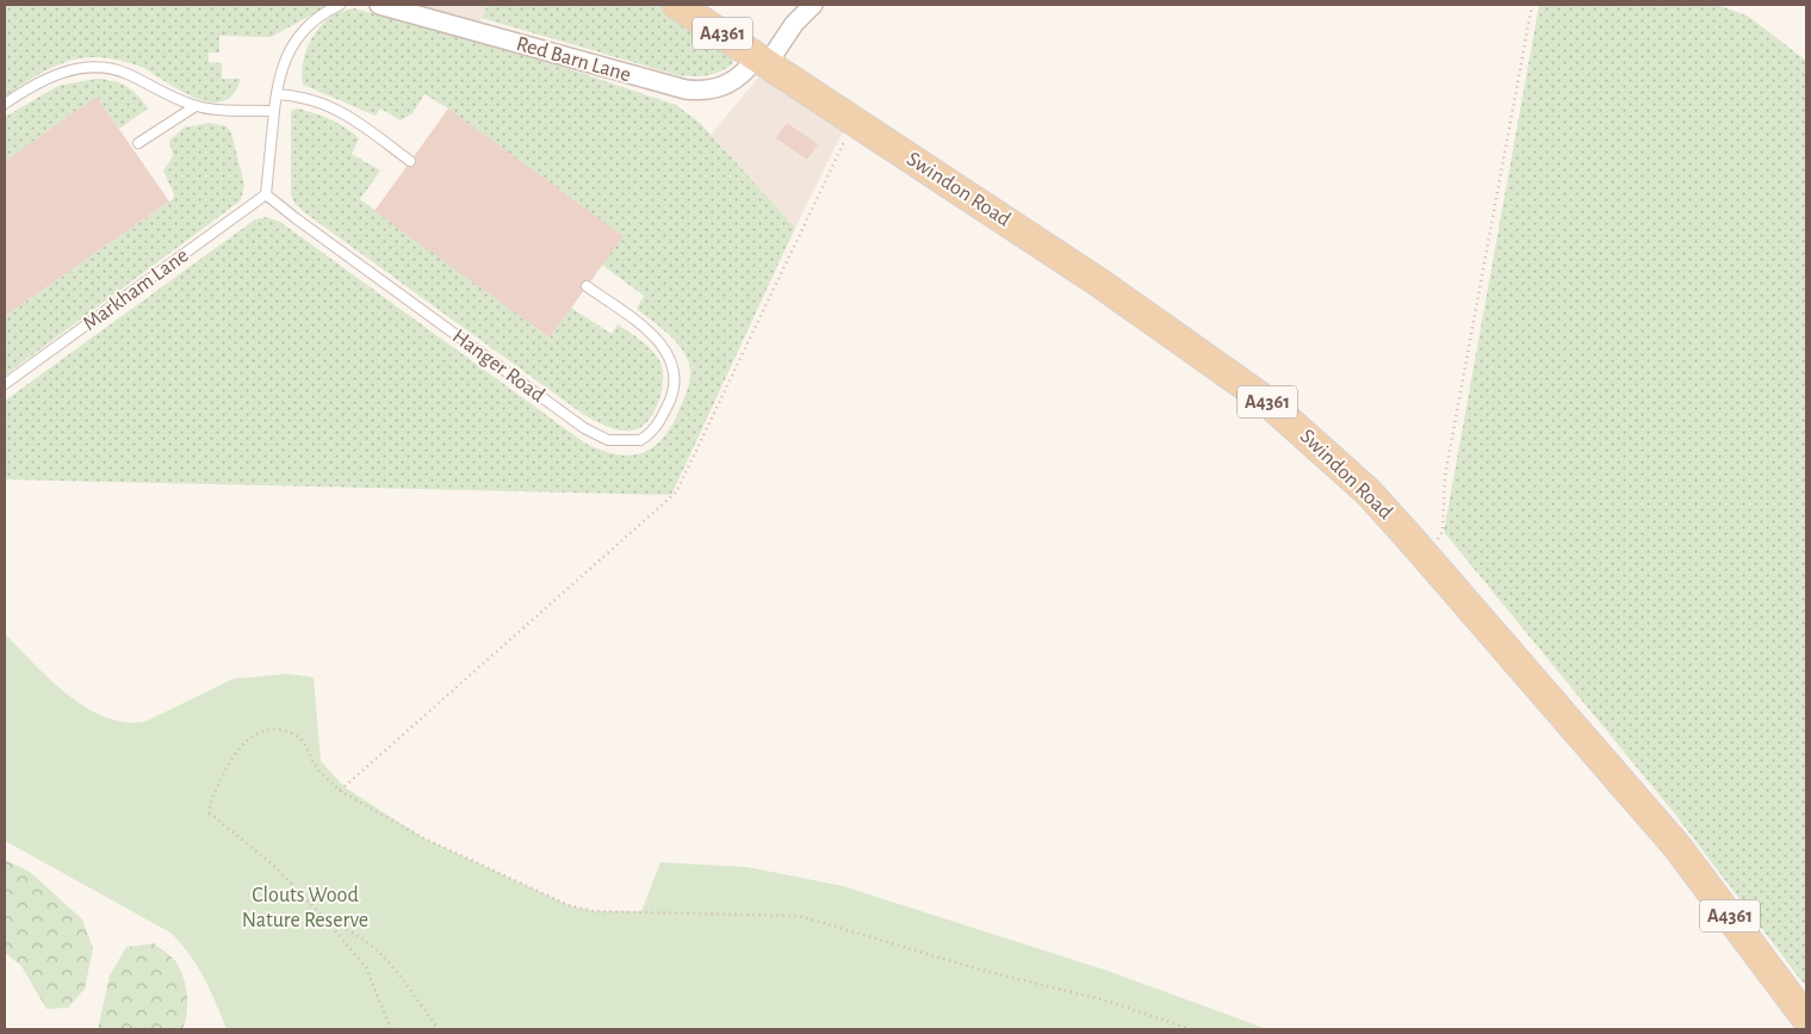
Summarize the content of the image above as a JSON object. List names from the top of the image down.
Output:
{
  "streets": {
    "main road": ["A4361", "Swindon Road"],
    "street": ["Red Barn Lane"],
    "lane": ["Markham Lane", "Hanger Road"]
  },
  "crossings": [
    ["Red Barn Lane", "Swindon Road"],
    ["Markham Lane", "Hanger Road"]
  ],
  "parks": ["Clouts Wood Nature Reserve"]
}
